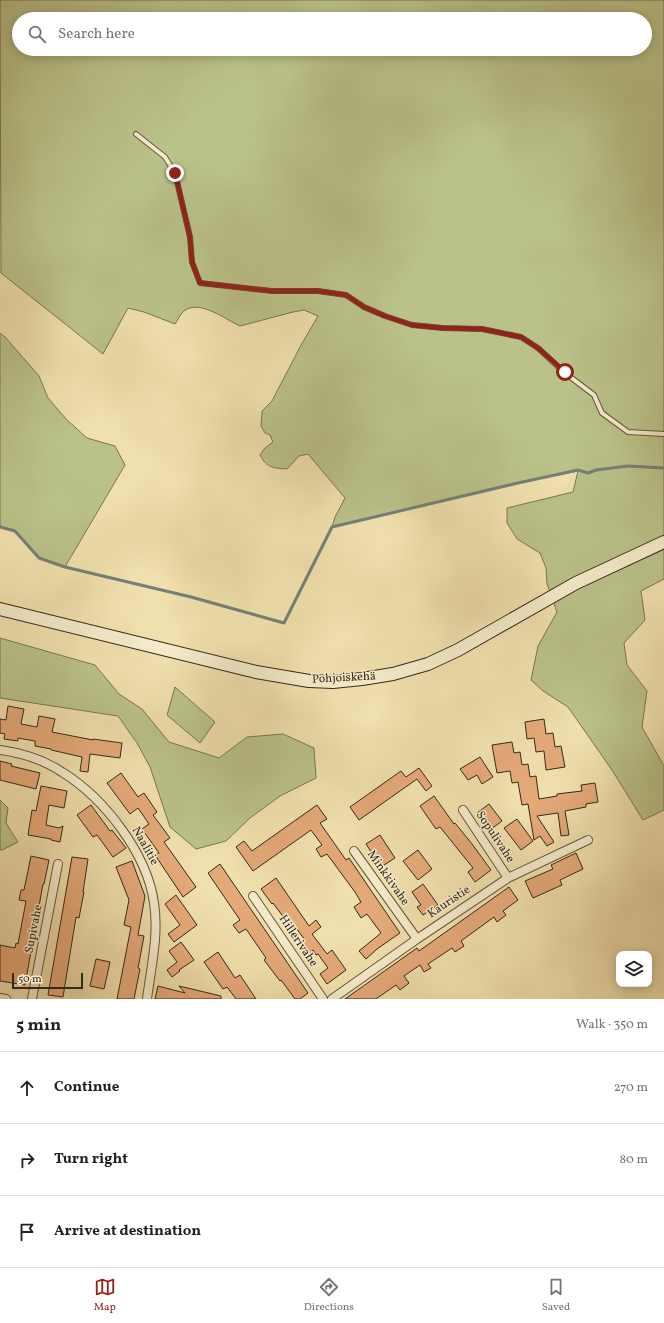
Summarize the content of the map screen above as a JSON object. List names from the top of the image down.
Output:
{
  "streets": {
    "main road": ["Pohjoiskehä"],
    "street": [
      "Sopulivahe",
      "Naalitie",
      "Minkkivahe",
      "Kauristie",
      "Supivahe",
      "Hillerivahe"
    ]
  },
  "crossings": [
    ["Sopulivahe", "Kauristie"],
    ["Minkkivahe", "Kauristie"]
  ],
  "scale_bar": "50 m",
  "page": {
    "search": "Search here",
    "scale": "50 m",
    "heading": ["5 min", "Walk · 350 m"],
    "list": [
      ["Continue", "270 m"],
      ["Turn right", "80 m"],
      "Arrive at destination"
    ],
    "nav": ["Map", "Directions", "Saved"]
  }
}
